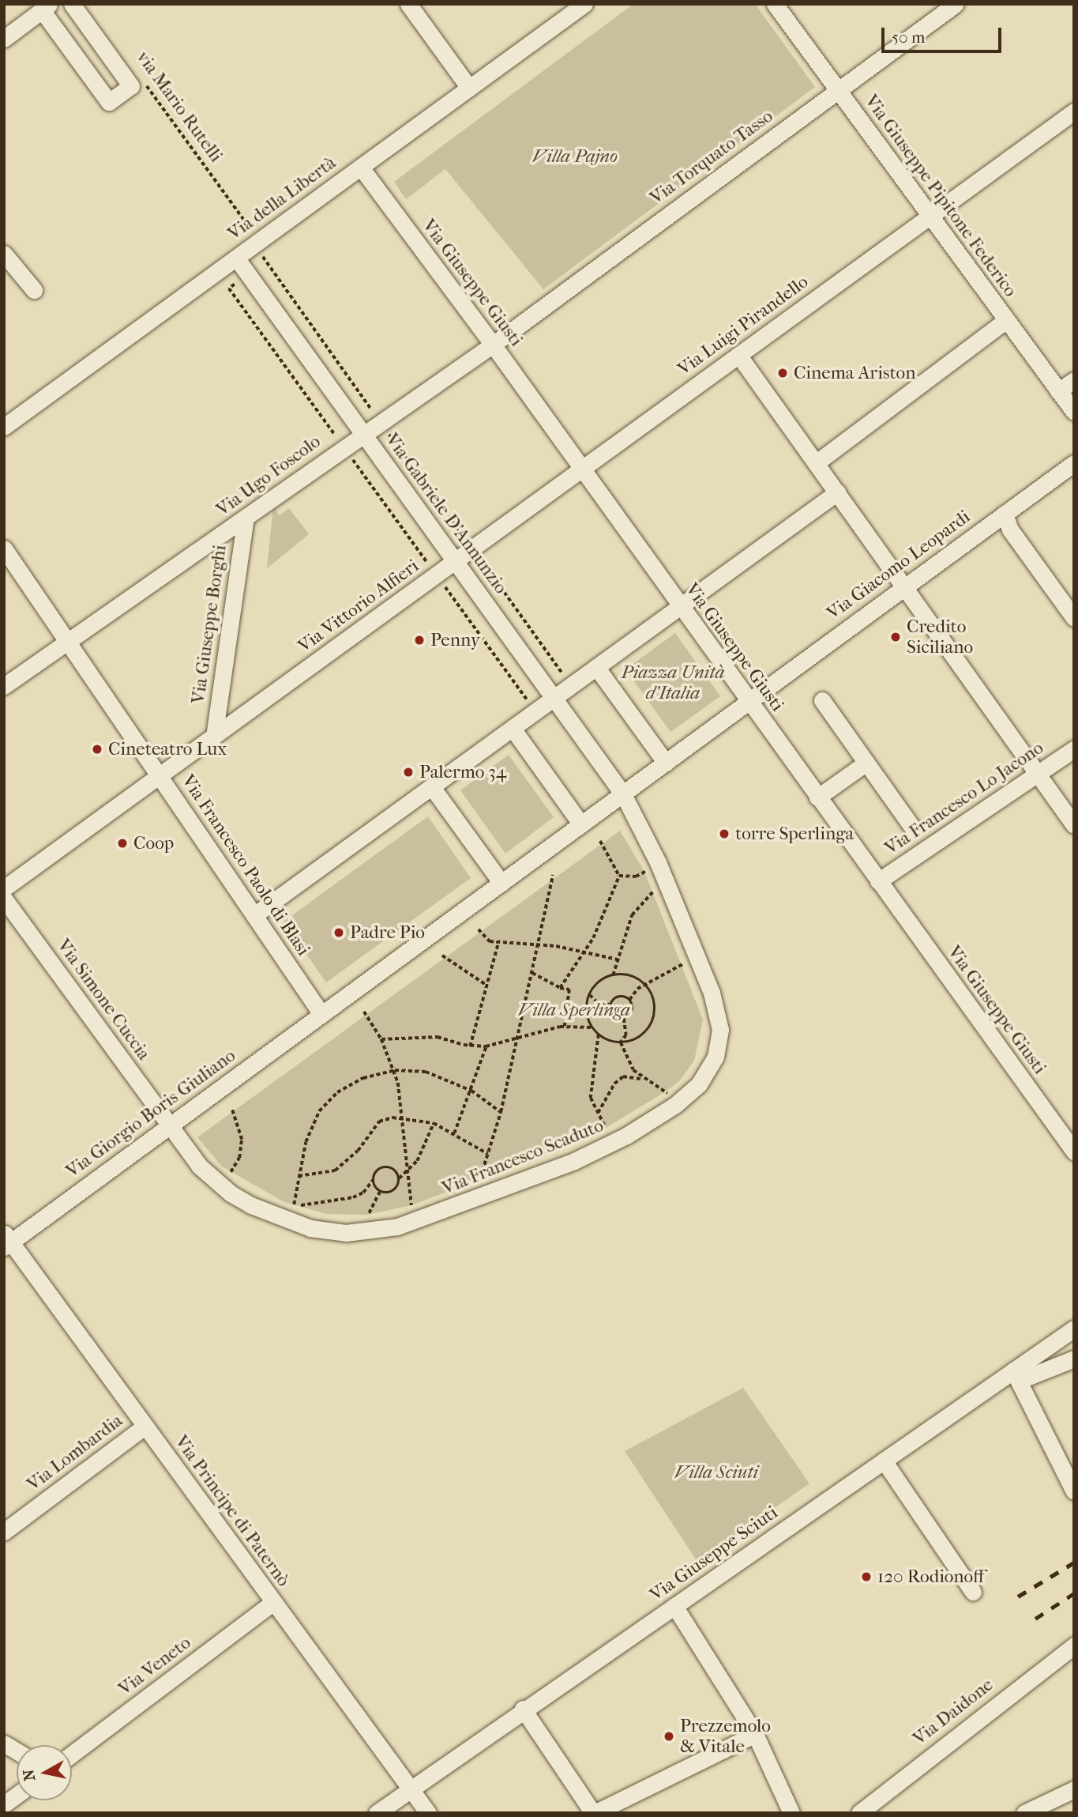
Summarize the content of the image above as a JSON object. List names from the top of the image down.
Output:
{
  "streets": {
    "street": [
      "Via Torquato Tasso",
      "Via Giuseppe Pipitone Federico",
      "Via della Libertà",
      "Via Giuseppe Giusti",
      "Via Luigi Pirandello",
      "Via Ugo Foscolo",
      "Via Gabriele D'Annunzio",
      "Via Giacomo Leopardi",
      "Via Vittorio Alfieri",
      "Via Giuseppe Borghi",
      "Via Francesco Lo Jacono",
      "Via Francesco Paolo di Blasi",
      "Via Simone Cuccia",
      "Via Giorgio Boris Giuliano",
      "Via Francesco Scaduto",
      "Via Lombardia",
      "Via Principe di Paternò",
      "Via Giuseppe Sciuti",
      "Via Veneto",
      "Via Daidone"
    ],
    "path": ["via Mario Rutelli"]
  },
  "crossings": [
    ["Via Torquato Tasso", "Via Giuseppe Pipitone Federico"],
    ["Via Torquato Tasso", "Via Giuseppe Giusti"],
    ["Via Torquato Tasso", "Via Ugo Foscolo"],
    ["Via Giuseppe Pipitone Federico", "Via Luigi Pirandello"],
    ["Via della Libertà", "Via Giuseppe Giusti"],
    ["Via della Libertà", "Via Gabriele D'Annunzio"],
    ["Via Giuseppe Giusti", "Via Luigi Pirandello"],
    ["Via Giuseppe Giusti", "Via Ugo Foscolo"],
    ["Via Giuseppe Giusti", "Via Giacomo Leopardi"],
    ["Via Giuseppe Giusti", "Via Vittorio Alfieri"],
    ["Via Giuseppe Giusti", "Via Francesco Lo Jacono"],
    ["Via Luigi Pirandello", "Via Vittorio Alfieri"],
    ["Via Ugo Foscolo", "Via Gabriele D'Annunzio"],
    ["Via Ugo Foscolo", "Via Giuseppe Borghi"],
    ["Via Ugo Foscolo", "Via Francesco Paolo di Blasi"],
    ["Via Gabriele D'Annunzio", "Via Vittorio Alfieri"],
    ["Via Gabriele D'Annunzio", "Via Francesco Scaduto"],
    ["Via Vittorio Alfieri", "Via Giuseppe Borghi"],
    ["Via Vittorio Alfieri", "Via Francesco Paolo di Blasi"],
    ["Via Francesco Paolo di Blasi", "Via Giorgio Boris Giuliano"],
    ["Via Simone Cuccia", "Via Giorgio Boris Giuliano"],
    ["Via Simone Cuccia", "Via Francesco Scaduto"],
    ["Via Giorgio Boris Giuliano", "Via Francesco Scaduto"],
    ["Via Giorgio Boris Giuliano", "Via Principe di Paternò"],
    ["Via Lombardia", "Via Principe di Paternò"],
    ["Via Principe di Paternò", "Via Giuseppe Sciuti"],
    ["Via Principe di Paternò", "Via Veneto"]
  ],
  "parks": [
    "Villa Pajno",
    "Piazza Unità d'Italia",
    "Villa Sperlinga",
    "Villa Sciuti"
  ],
  "places": [
    "Cinema Ariston",
    "Credito Siciliano",
    "Penny",
    "Cineteatro Lux",
    "Palermo 34",
    "torre Sperlinga",
    "Coop",
    "Padre Pio",
    "120 Rodionoff",
    "Prezzemolo & Vitale"
  ],
  "scale_bar": "50 m",
  "north": "left"
}
